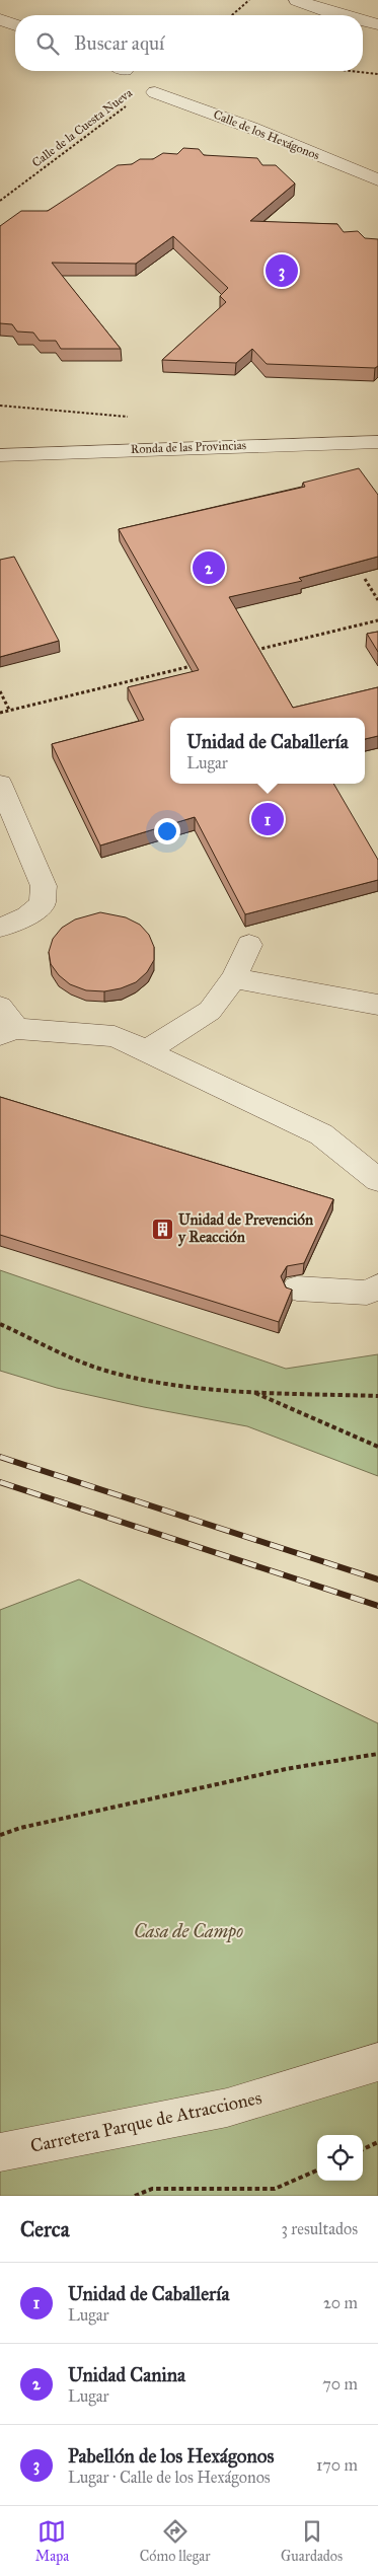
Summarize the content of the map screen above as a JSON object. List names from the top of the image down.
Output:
{
  "streets": {
    "street": ["Calle de los Hexágonos", "Ronda de las Provincias", "Carretera Parque de Atracciones"],
    "path": ["Calle de la Cuesta Nueva"]
  },
  "parks": ["Casa de Campo"],
  "places": {
    "building": ["Unidad de Prevención y Reacción"]
  },
  "page": {
    "search": "Buscar aquí",
    "pins": ["3", "2", "1"],
    "popup": ["Unidad de Caballería", "Lugar"],
    "heading": ["Cerca", "3 resultados"],
    "list": [
      {
        "mark": "1",
        "name": "Unidad de Caballería",
        "note": "Lugar",
        "value": "20 m"
      },
      {
        "mark": "2",
        "name": "Unidad Canina",
        "note": "Lugar",
        "value": "70 m"
      },
      {
        "mark": "3",
        "name": "Pabellón de los Hexágonos",
        "note": "Lugar · Calle de los Hexágonos",
        "value": "170 m"
      }
    ],
    "nav": ["Mapa", "Cómo llegar", "Guardados"]
  }
}
